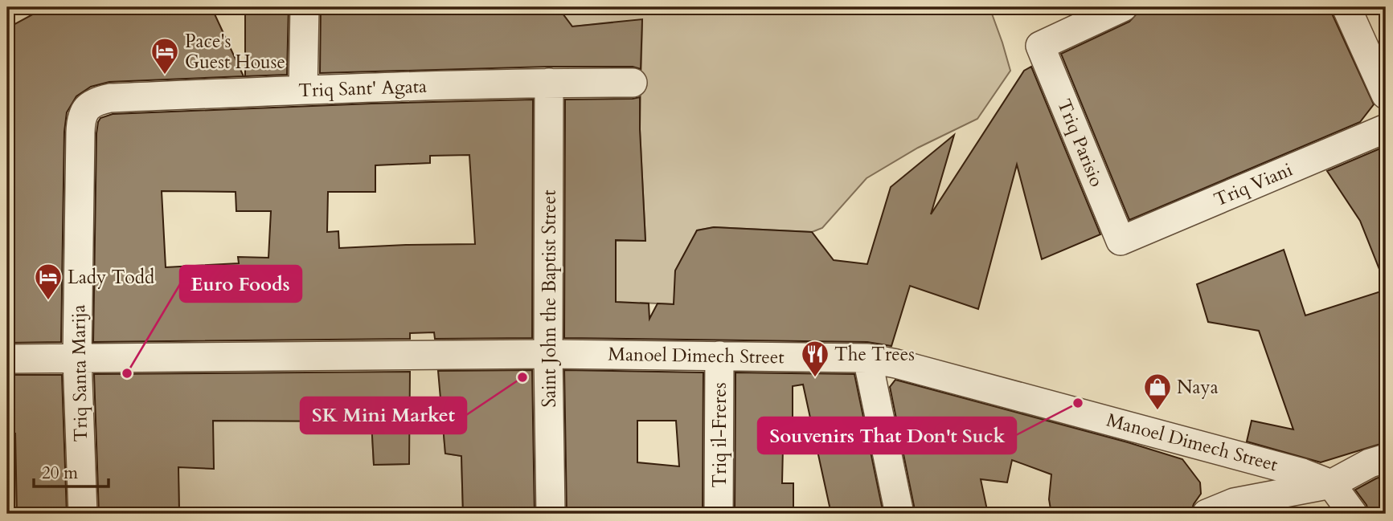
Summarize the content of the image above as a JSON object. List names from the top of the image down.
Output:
{
  "streets": {
    "street": [
      "Triq Sant' Agata",
      "Triq Parisio",
      "Triq Viani",
      "Saint John the Baptist Street",
      "Manoel Dimech Street",
      "Triq Santa Marija",
      "Triq il-Freres"
    ]
  },
  "crossings": [
    ["Triq Sant' Agata", "Saint John the Baptist Street"],
    ["Triq Sant' Agata", "Triq Santa Marija"],
    ["Triq Parisio", "Triq Viani"],
    ["Saint John the Baptist Street", "Manoel Dimech Street"],
    ["Manoel Dimech Street", "Triq Santa Marija"],
    ["Manoel Dimech Street", "Triq il-Freres"]
  ],
  "places": {
    "hotel": ["Pace's Guest House", "Lady Todd"],
    "other": ["Euro Foods", "SK Mini Market", "Souvenirs That Don't Suck"],
    "restaurant": ["The Trees"],
    "shop": ["Naya"]
  },
  "scale_bar": "20 m"
}
